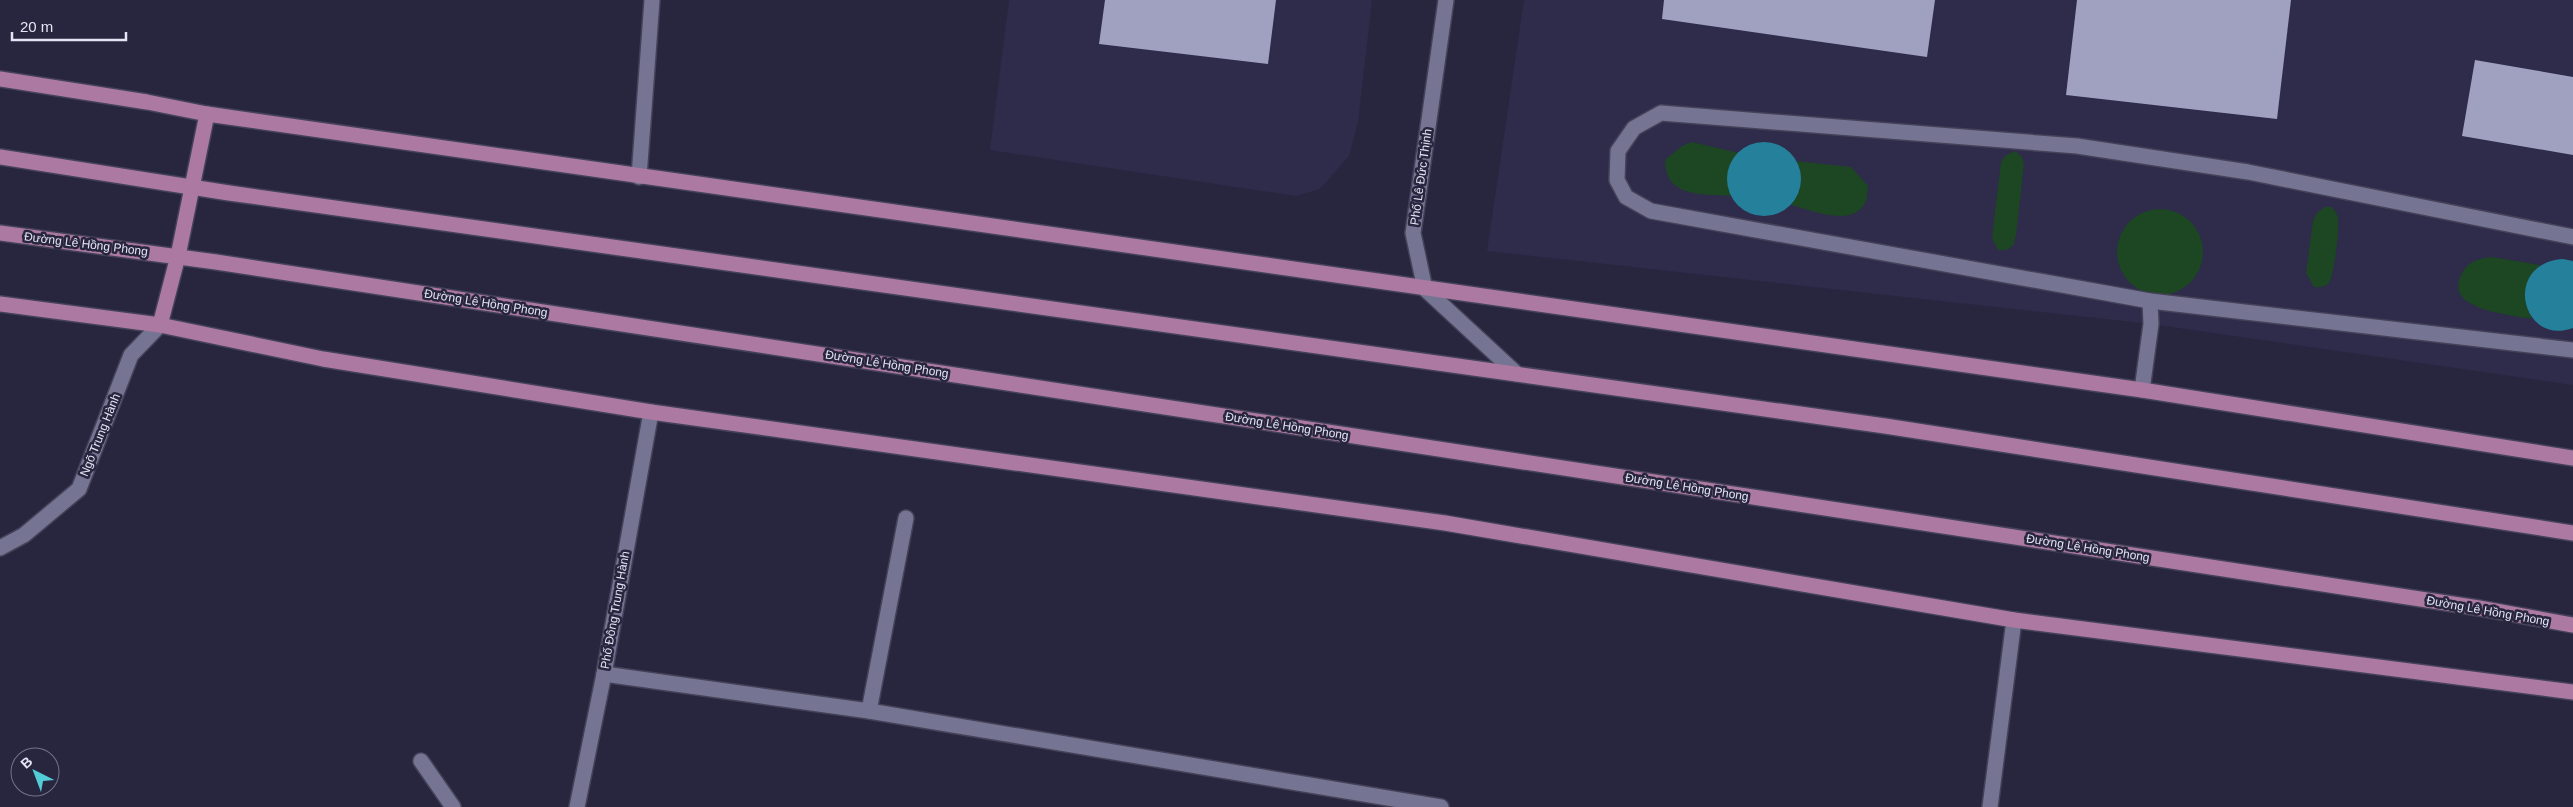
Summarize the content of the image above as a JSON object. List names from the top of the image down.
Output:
{
  "streets": {
    "main road": ["Đường Lê Hồng Phong"],
    "street": ["Phố Lê Đức Thịnh", "Ngõ Trung Hành", "Phố Đông Trung Hành"]
  },
  "scale_bar": "20 m",
  "north": "top left"
}
